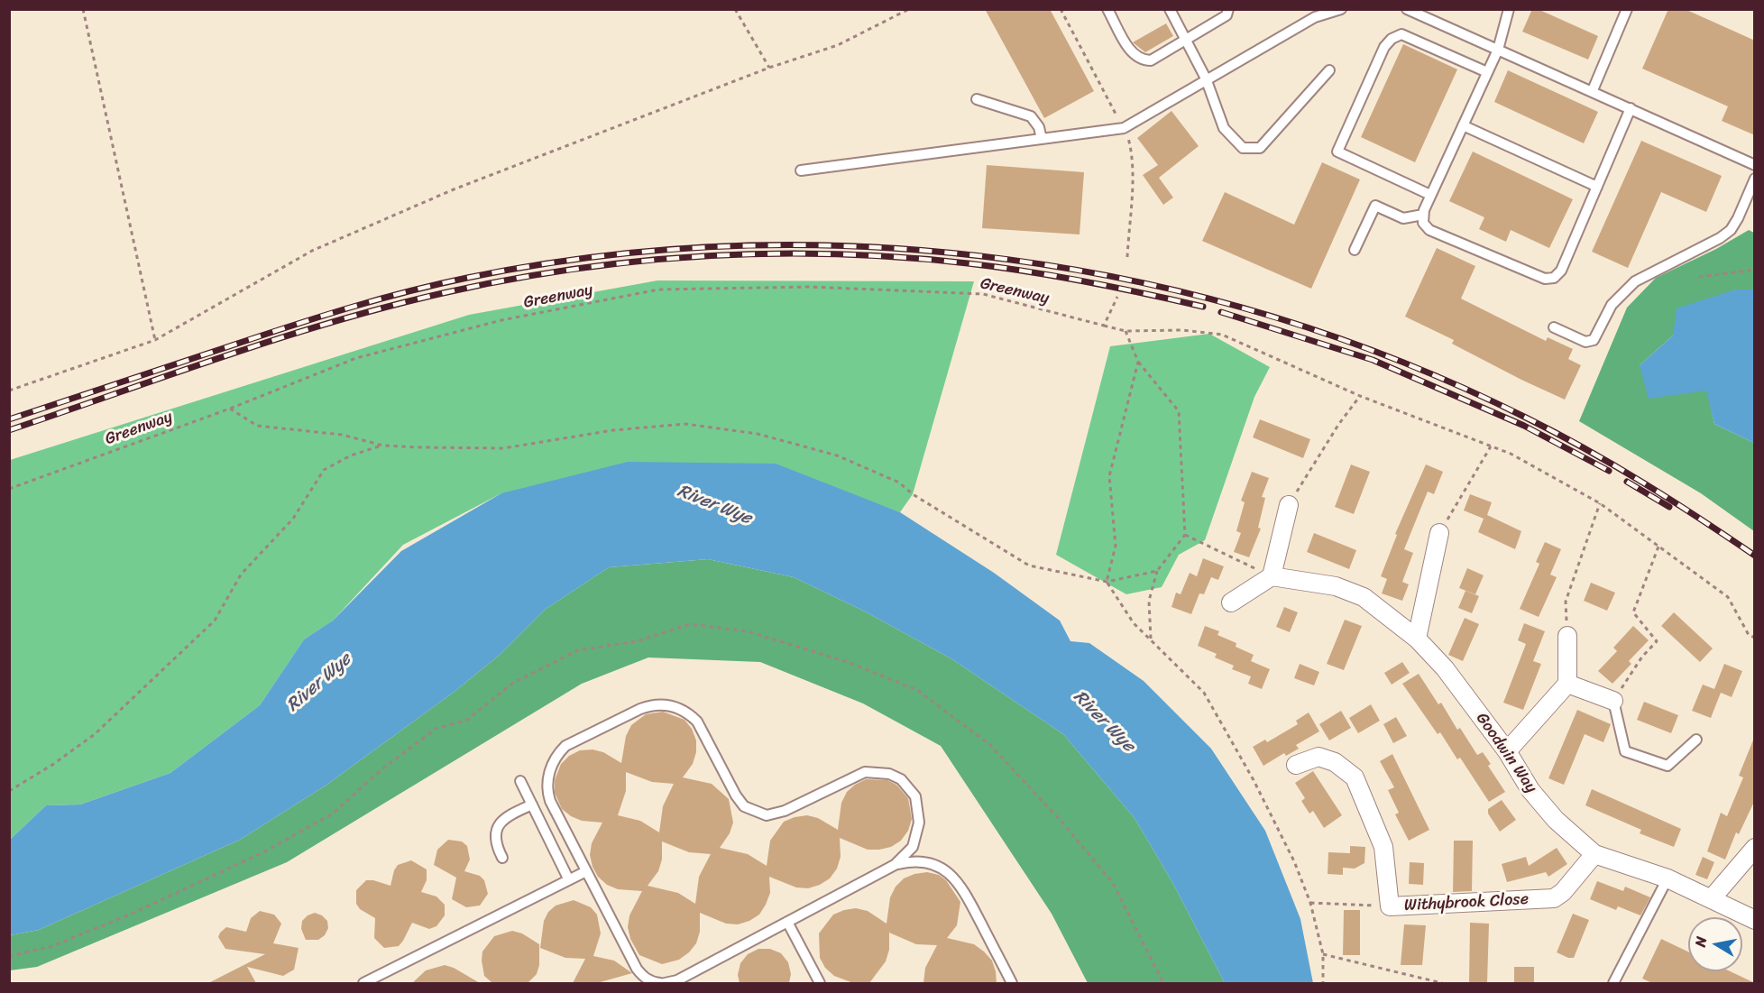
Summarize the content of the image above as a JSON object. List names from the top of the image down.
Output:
{
  "streets": {
    "street": ["Goodwin Way", "Withybrook Close"],
    "path": ["Greenway"]
  },
  "crossings": [
    ["Goodwin Way", "Withybrook Close"]
  ],
  "water": ["River Wye"],
  "north": "left"
}
